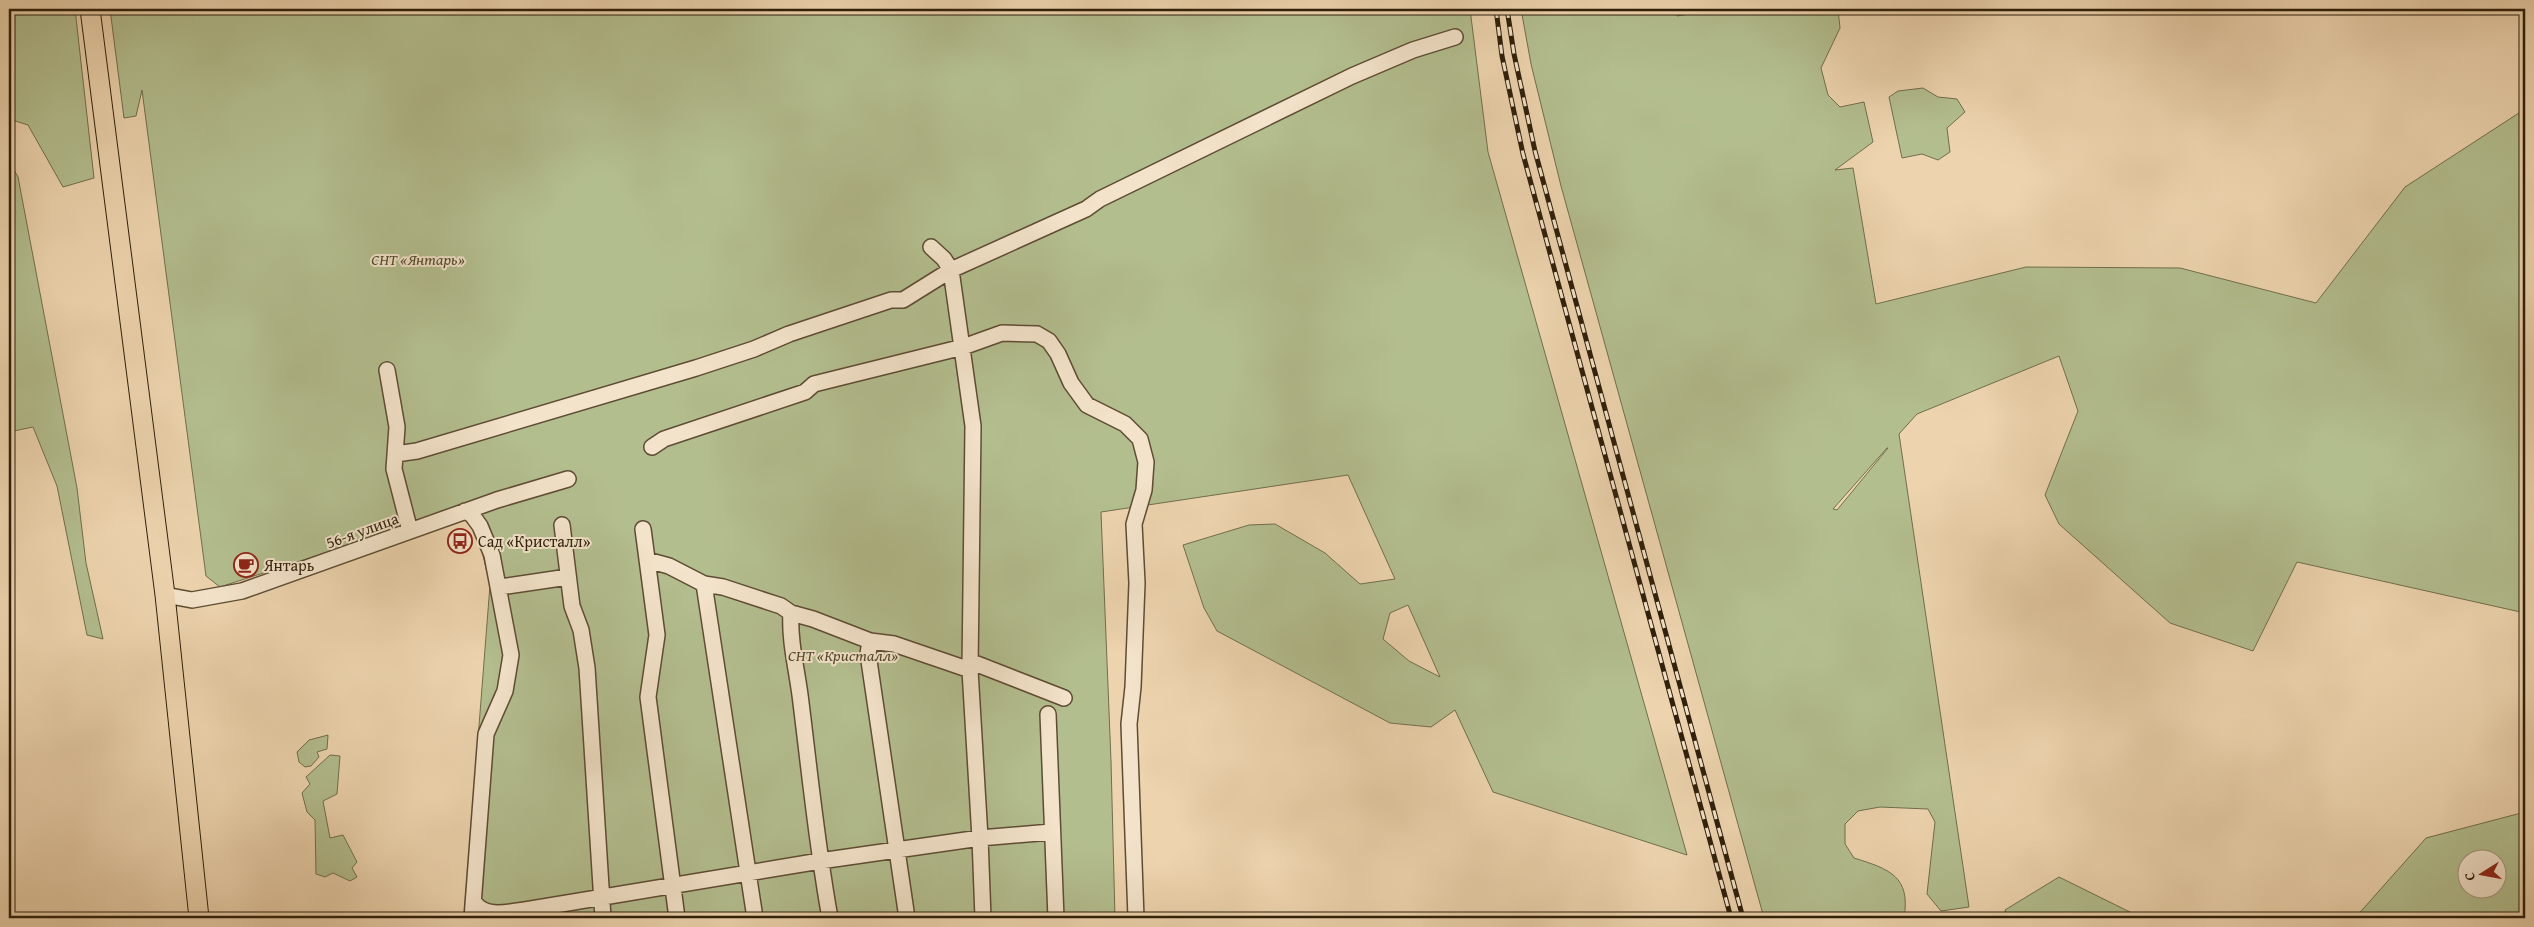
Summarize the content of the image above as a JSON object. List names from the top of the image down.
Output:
{
  "streets": {
    "street": ["56-я улица"]
  },
  "parks": ["СНТ «Янтарь»", "СНТ «Кристалл»"],
  "places": {
    "bus stop": ["Сад «Кристалл»"],
    "cafe": ["Янтарь"]
  },
  "north": "left"
}
